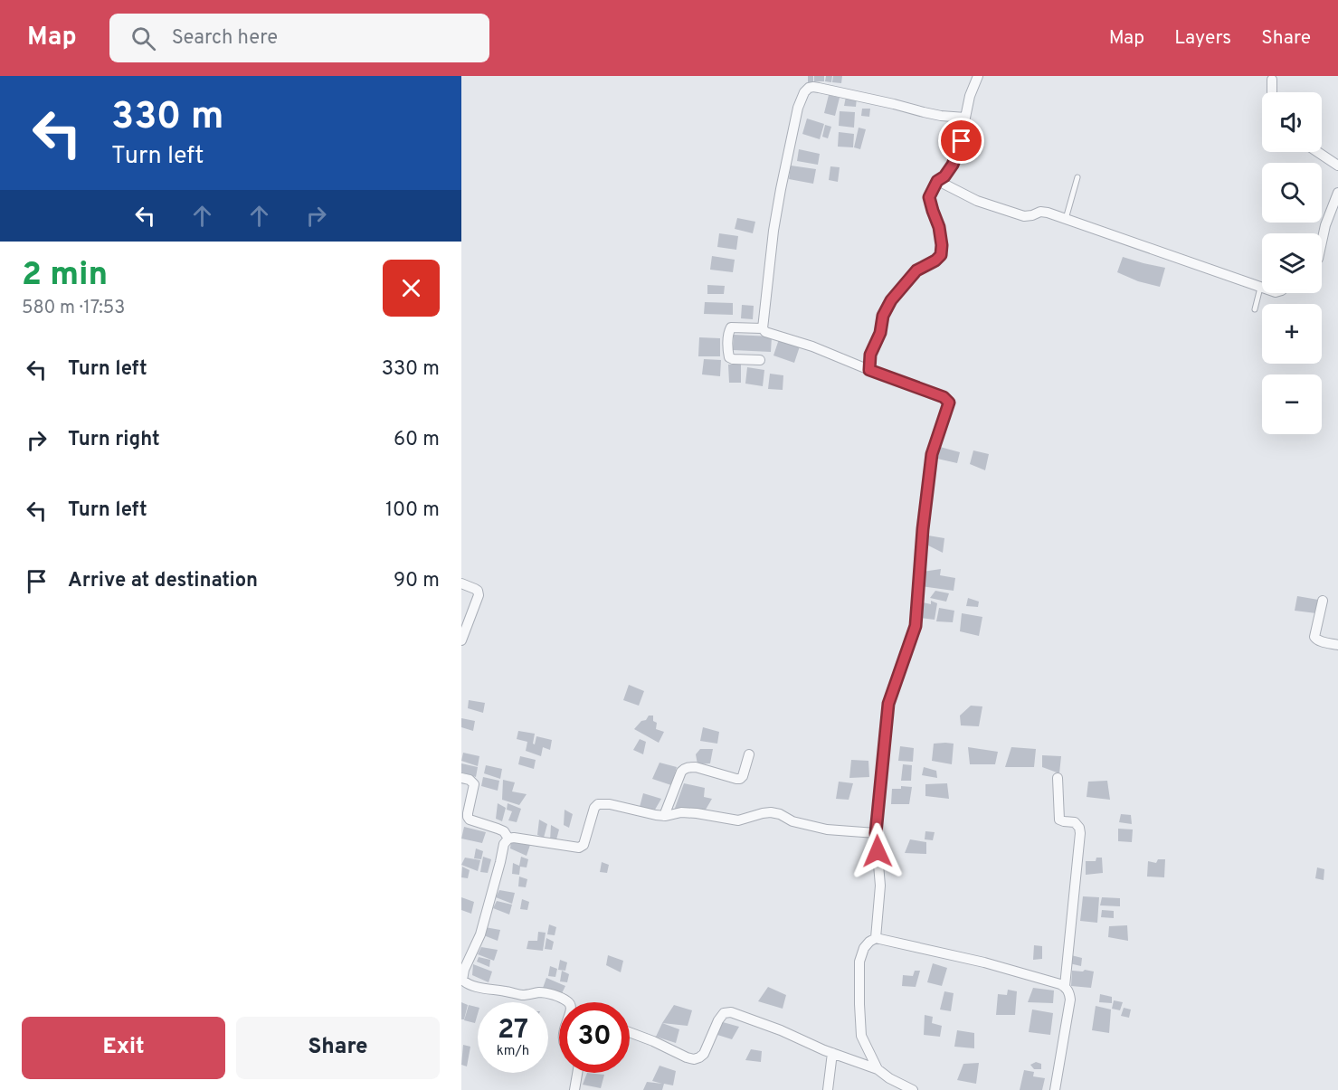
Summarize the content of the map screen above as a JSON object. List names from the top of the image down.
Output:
{
  "page": {
    "header": "Map",
    "search": "Search here",
    "nav": ["Map", "Layers", "Share"],
    "turn": ["330 m", "Turn left"],
    "map_buttons": ["+", "−"],
    "heading": ["2 min", "580 m · 17:53"],
    "list": [
      {
        "name": "Turn left",
        "value": "330 m"
      },
      {
        "name": "Turn right",
        "value": "60 m"
      },
      {
        "name": "Turn left",
        "value": "100 m"
      },
      {
        "name": "Arrive at destination",
        "value": "90 m"
      }
    ],
    "speed": "27 km/h",
    "limit": "30",
    "buttons": ["Exit", "Share"]
  }
}
